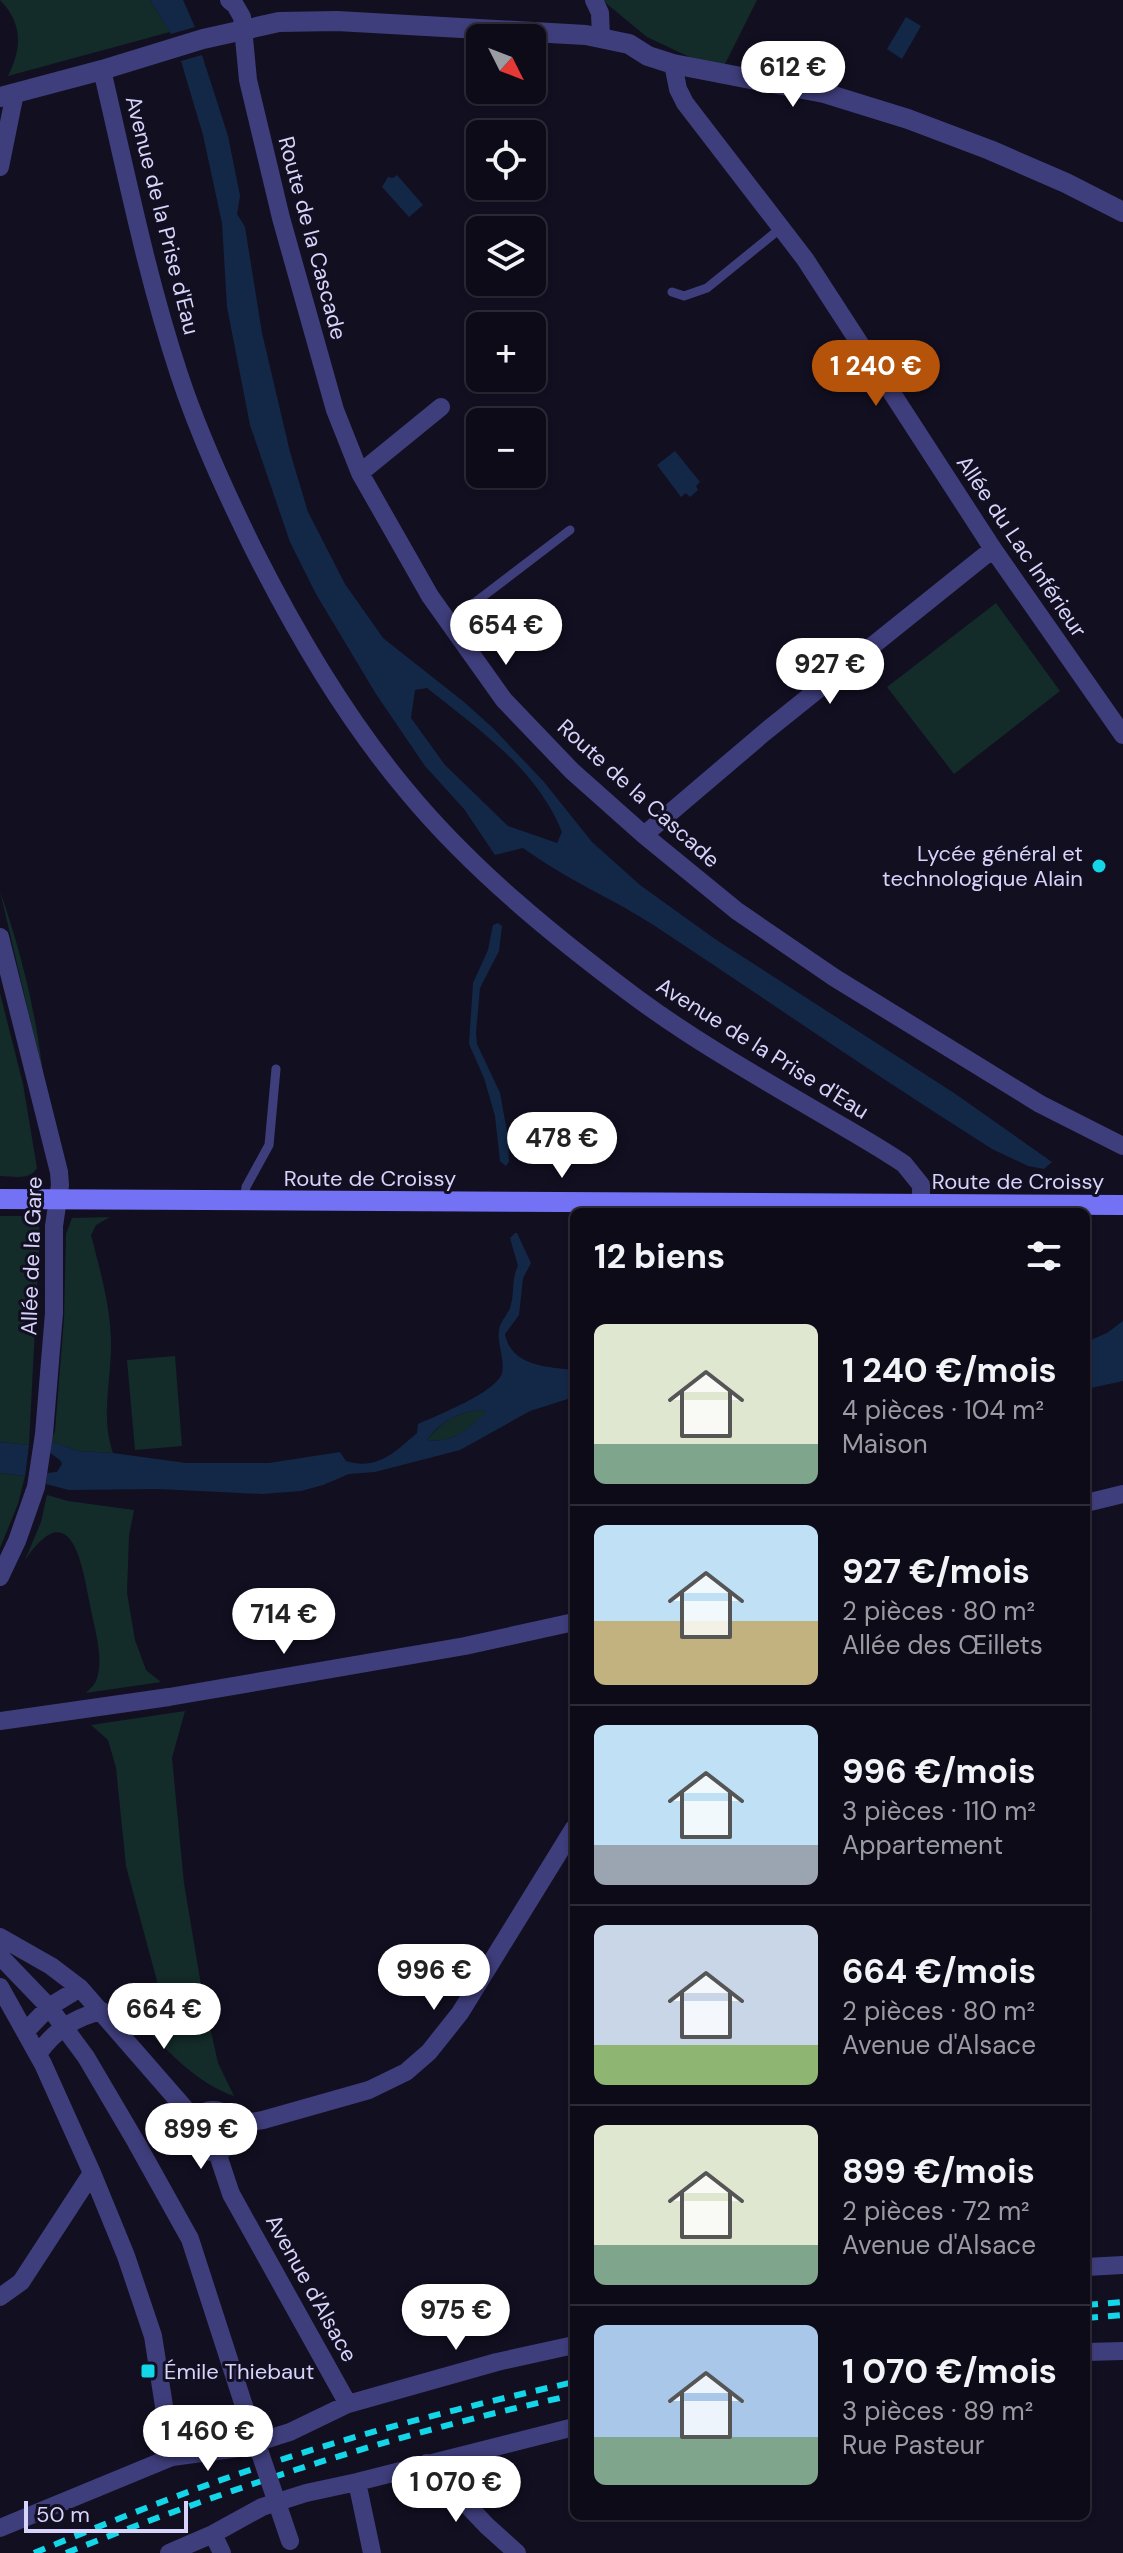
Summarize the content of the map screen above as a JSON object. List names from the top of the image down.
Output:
{
  "streets": {
    "main road": ["Route de Croissy"],
    "street": [
      "Avenue de la Prise d'Eau",
      "Route de la Cascade",
      "Allée du Lac Inférieur",
      "Allée de la Gare",
      "Avenue d'Alsace"
    ]
  },
  "crossings": [
    ["Avenue de la Prise d'Eau", "Route de Croissy"],
    ["Route de Croissy", "Allée de la Gare"]
  ],
  "places": {
    "other": ["Lycée général et technologique Alain"],
    "transit": ["Émile Thiebaut"]
  },
  "scale_bar": "50 m",
  "north": "bottom right",
  "page": {
    "map_buttons": ["+", "−"],
    "price": [
      "612 €",
      "1 240 €",
      "654 €",
      "927 €",
      "478 €",
      "714 €",
      "996 €",
      "664 €",
      "899 €",
      "975 €",
      "1 460 €",
      "1 070 €"
    ],
    "heading": "12 biens",
    "list": [
      {
        "name": "1 240 €/mois",
        "note": "4 pièces · 104 m² · Maison"
      },
      {
        "name": "927 €/mois",
        "note": "2 pièces · 80 m² · Allée des Œillets"
      },
      {
        "name": "996 €/mois",
        "note": "3 pièces · 110 m² · Appartement"
      },
      {
        "name": "664 €/mois",
        "note": "2 pièces · 80 m² · Avenue d'Alsace"
      },
      {
        "name": "899 €/mois",
        "note": "2 pièces · 72 m² · Avenue d'Alsace"
      },
      {
        "name": "1 070 €/mois",
        "note": "3 pièces · 89 m² · Rue Pasteur"
      }
    ],
    "scale": "50 m"
  }
}
